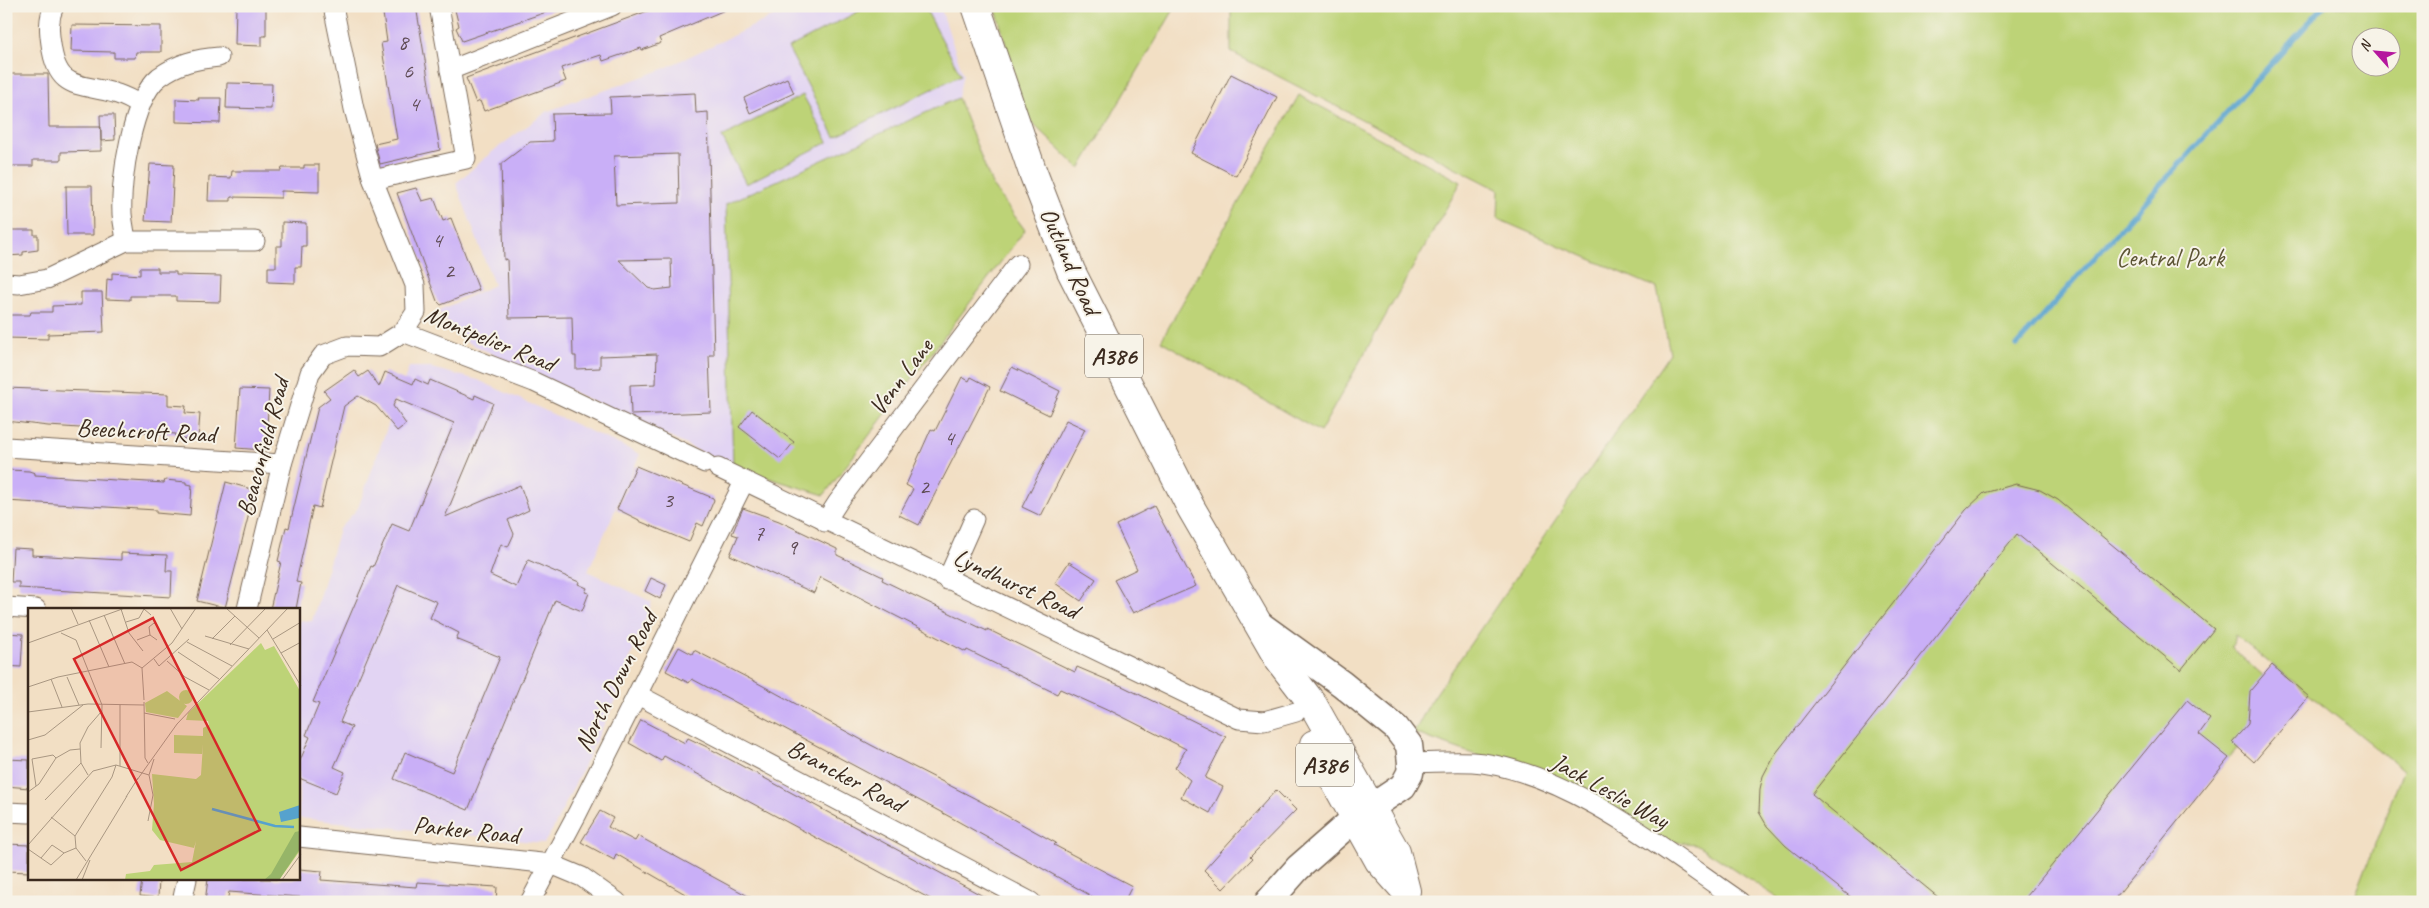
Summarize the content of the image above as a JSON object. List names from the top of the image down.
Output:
{
  "streets": {
    "main road": ["Outland Road", "A386"],
    "street": [
      "Montpelier Road",
      "Venn Lane",
      "Beechcroft Road",
      "Beaconfield Road",
      "Lyndhurst Road",
      "North Down Road",
      "Brancker Road",
      "Jack Leslie Way",
      "Parker Road"
    ]
  },
  "crossings": [
    ["Outland Road", "Lyndhurst Road"],
    ["Montpelier Road", "Beaconfield Road"],
    ["Montpelier Road", "Lyndhurst Road"],
    ["Venn Lane", "Lyndhurst Road"],
    ["Beechcroft Road", "Beaconfield Road"],
    ["Lyndhurst Road", "North Down Road"],
    ["North Down Road", "Brancker Road"],
    ["North Down Road", "Parker Road"]
  ],
  "parks": ["Central Park"],
  "house_numbers": [
    "8",
    "6",
    "4",
    "4",
    "2",
    "4",
    "2",
    "3",
    "7",
    "9"
  ],
  "north": "top left"
}
